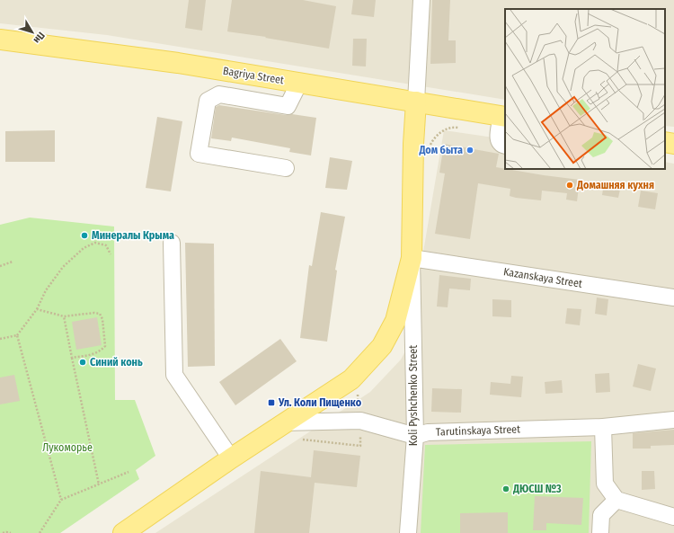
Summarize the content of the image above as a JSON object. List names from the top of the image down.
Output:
{
  "streets": {
    "main road": ["Bagriya Street"],
    "street": ["Kazanskaya Street", "Koli Pyshchenko Street", "Tarutinskaya Street"]
  },
  "crossings": [
    ["Kazanskaya Street", "Koli Pyshchenko Street"],
    ["Koli Pyshchenko Street", "Tarutinskaya Street"]
  ],
  "parks": ["Лукоморье"],
  "places": {
    "other": [
      "Дом быта",
      "Домашняя кухня",
      "Минералы Крыма",
      "Синий конь",
      "ДЮСШ №3"
    ],
    "transit": ["Ул. Коли Пищенко"]
  },
  "north": "bottom right"
}
